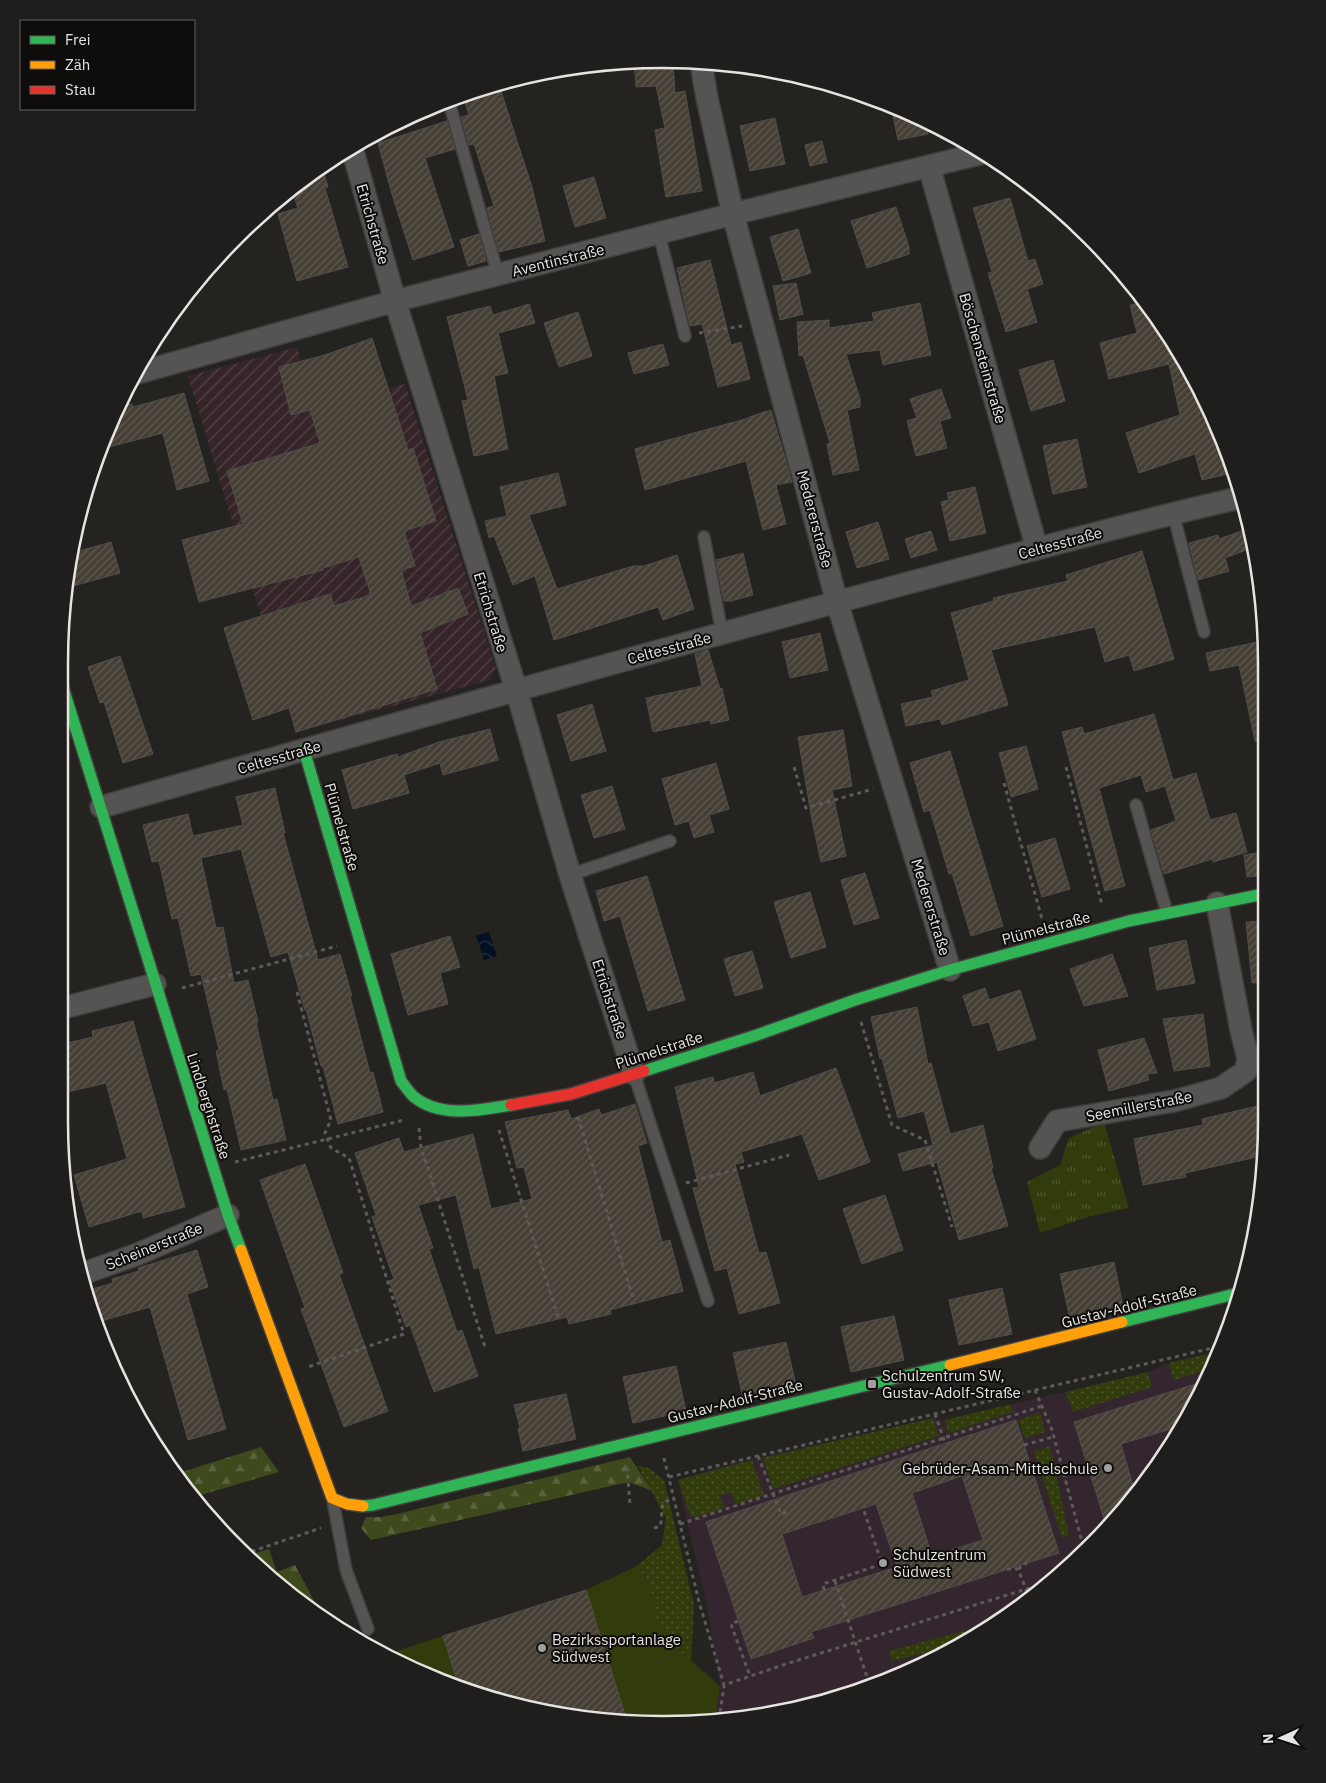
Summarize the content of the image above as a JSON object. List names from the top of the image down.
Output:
{
  "streets": {
    "street": [
      "Etrichstraße",
      "Aventinstraße",
      "Böschensteinstraße",
      "Medererstraße",
      "Celtesstraße",
      "Plümelstraße",
      "Lindberghstraße",
      "Seemillerstraße",
      "Scheinerstraße",
      "Gustav-Adolf-Straße"
    ]
  },
  "crossings": [
    ["Etrichstraße", "Aventinstraße"],
    ["Etrichstraße", "Celtesstraße"],
    ["Etrichstraße", "Plümelstraße"],
    ["Aventinstraße", "Böschensteinstraße"],
    ["Aventinstraße", "Medererstraße"],
    ["Böschensteinstraße", "Celtesstraße"],
    ["Medererstraße", "Celtesstraße"],
    ["Medererstraße", "Plümelstraße"],
    ["Celtesstraße", "Plümelstraße"],
    ["Celtesstraße", "Lindberghstraße"],
    ["Plümelstraße", "Seemillerstraße"],
    ["Lindberghstraße", "Scheinerstraße"],
    ["Lindberghstraße", "Gustav-Adolf-Straße"]
  ],
  "places": {
    "transit": ["Schulzentrum SW, Gustav-Adolf-Straße"],
    "other": ["Gebrüder-Asam-Mittelschule", "Schulzentrum Südwest", "Bezirkssportanlage Südwest"]
  },
  "legend": ["Frei", "Zäh", "Stau"],
  "north": "left"
}
